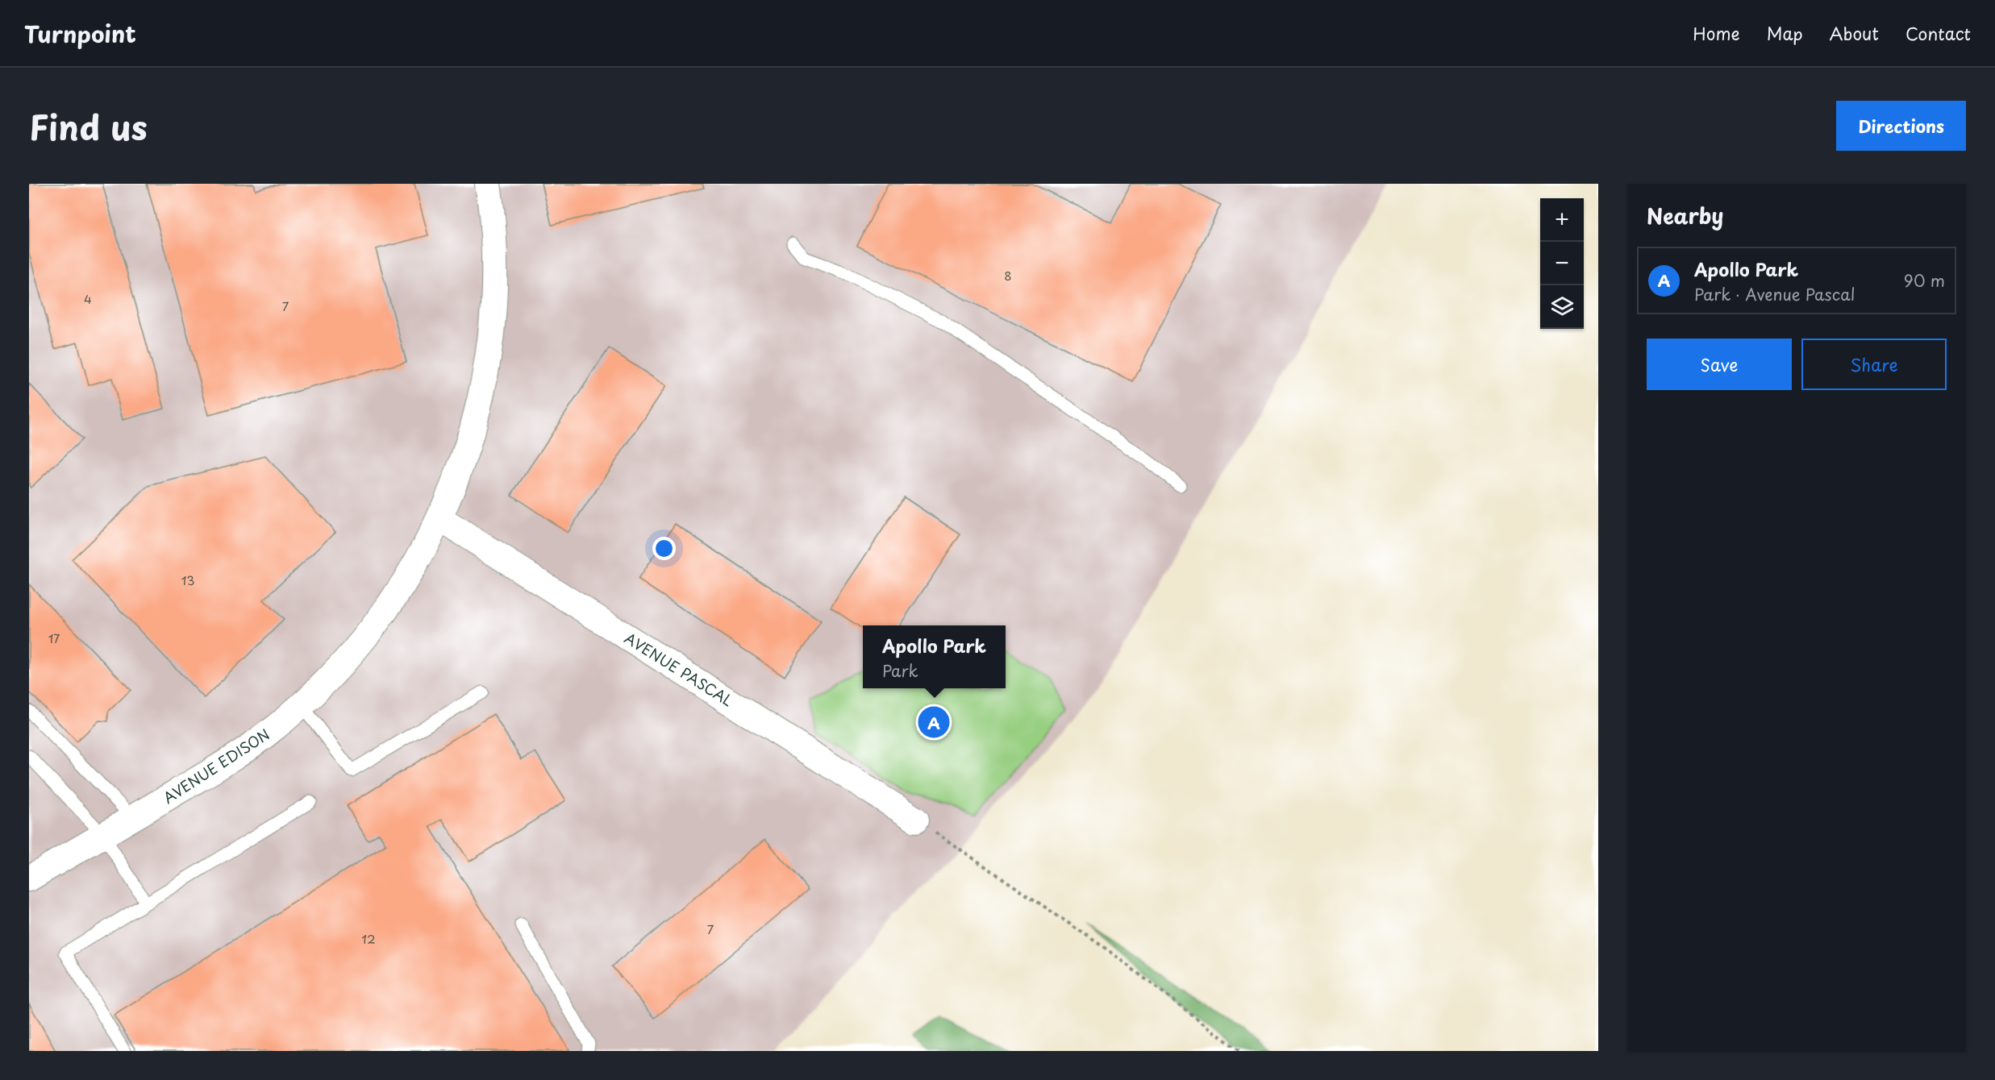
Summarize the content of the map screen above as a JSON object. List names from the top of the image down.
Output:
{
  "streets": {
    "street": ["AVENUE PASCAL", "AVENUE EDISON"]
  },
  "crossings": [
    ["AVENUE PASCAL", "AVENUE EDISON"]
  ],
  "house_numbers": [
    "8",
    "4",
    "7",
    "13",
    "17",
    "7",
    "12"
  ],
  "page": {
    "header": "Turnpoint",
    "nav": [
      "Home",
      "Map",
      "About",
      "Contact"
    ],
    "title": "Find us",
    "buttons": [
      "Directions",
      ["Save", "Share"]
    ],
    "heading": "Nearby",
    "map_buttons": ["+", "−"],
    "list": [
      {
        "mark": "A",
        "name": "Apollo Park",
        "note": "Park · Avenue Pascal",
        "value": "90 m"
      }
    ],
    "popup": ["Apollo Park", "Park"],
    "pins": "A"
  }
}
